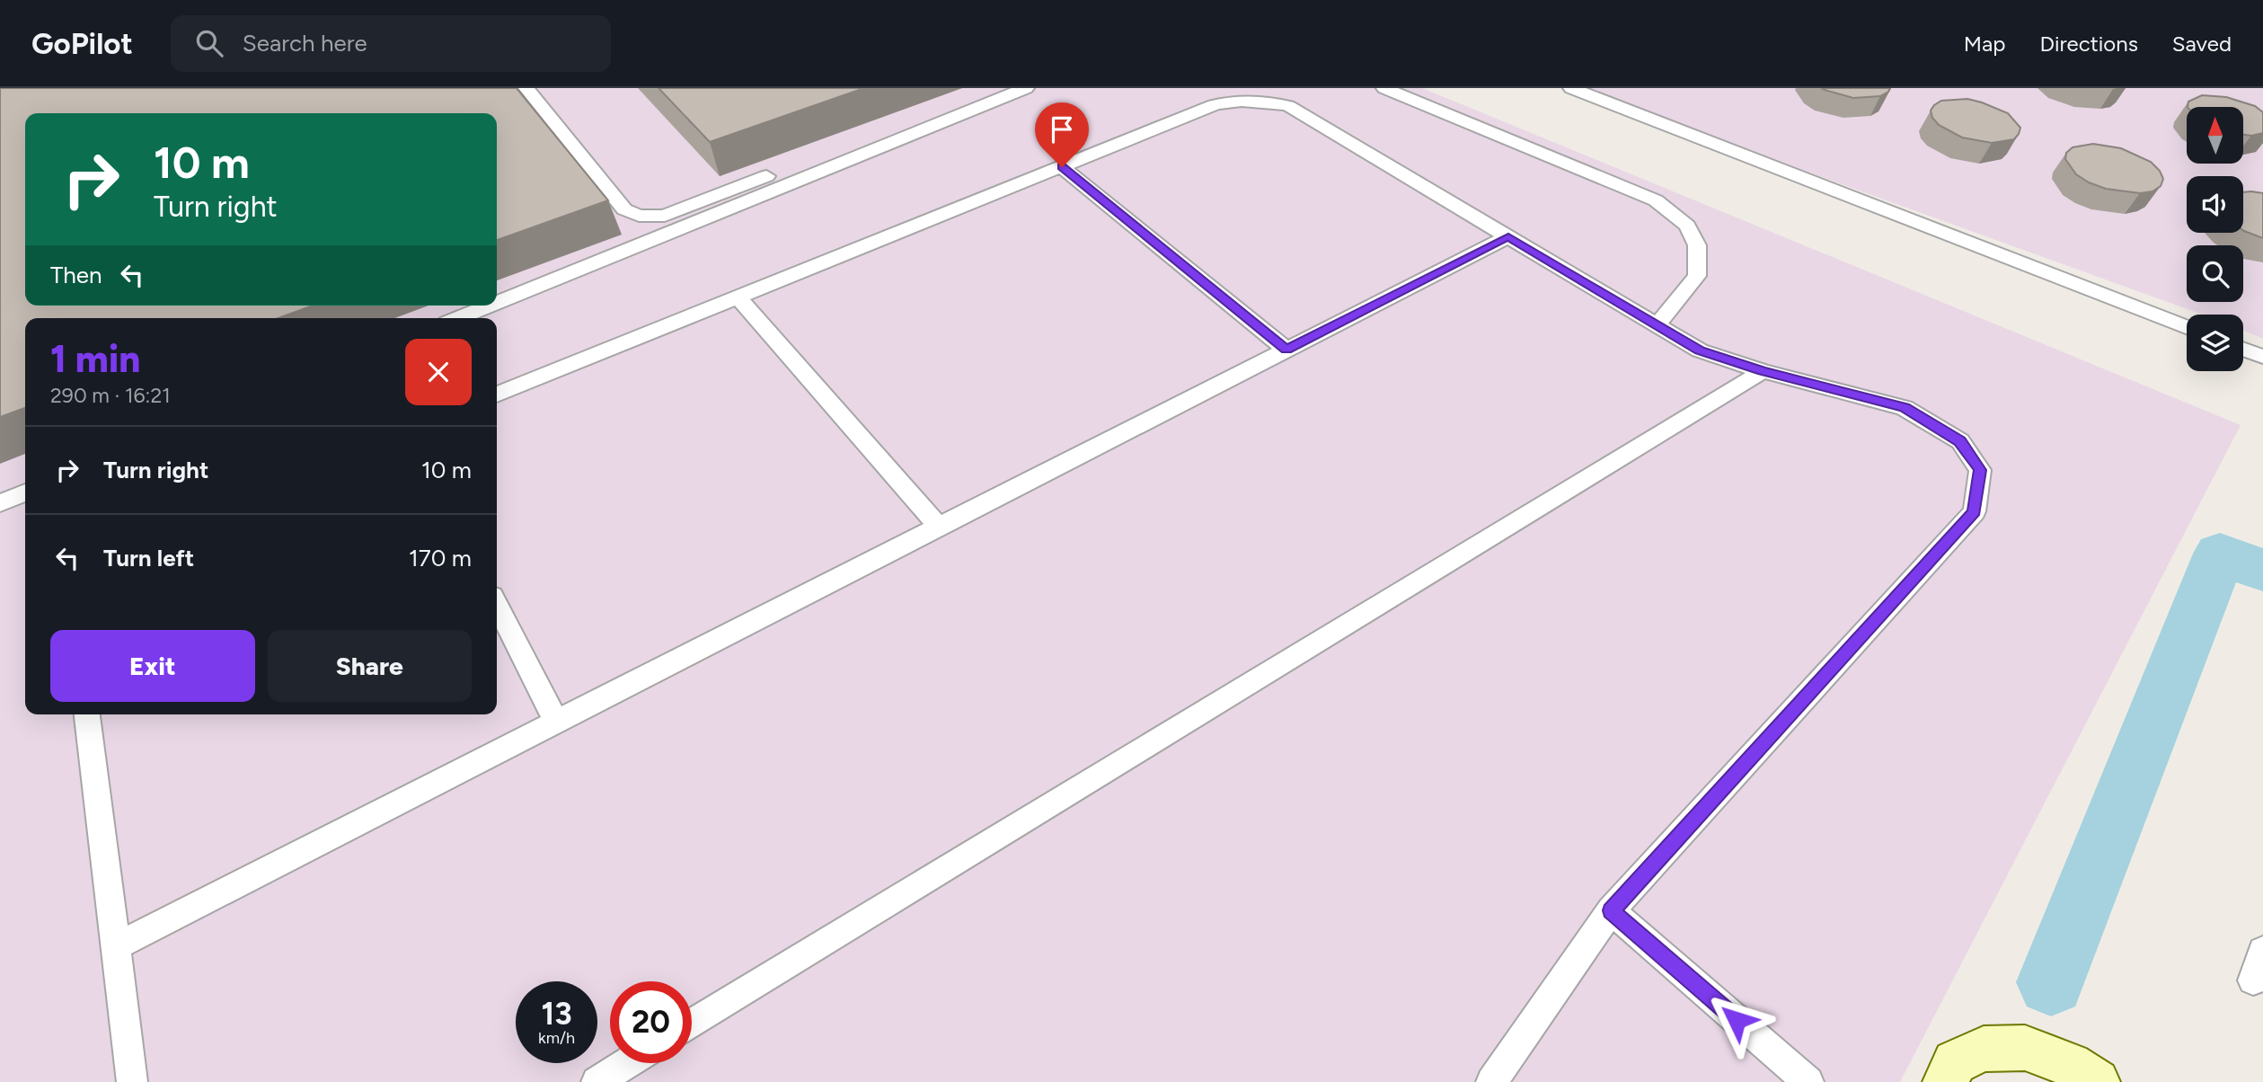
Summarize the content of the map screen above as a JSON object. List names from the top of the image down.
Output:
{
  "north": "top",
  "page": {
    "header": "GoPilot",
    "search": "Search here",
    "nav": ["Map", "Directions", "Saved"],
    "turn": ["10 m", "Turn right"],
    "then": "Then",
    "heading": ["1 min", "290 m · 16:21"],
    "list": [
      {
        "name": "Turn right",
        "value": "10 m"
      },
      {
        "name": "Turn left",
        "value": "170 m"
      }
    ],
    "buttons": ["Exit", "Share"],
    "speed": "13 km/h",
    "limit": "20"
  }
}
